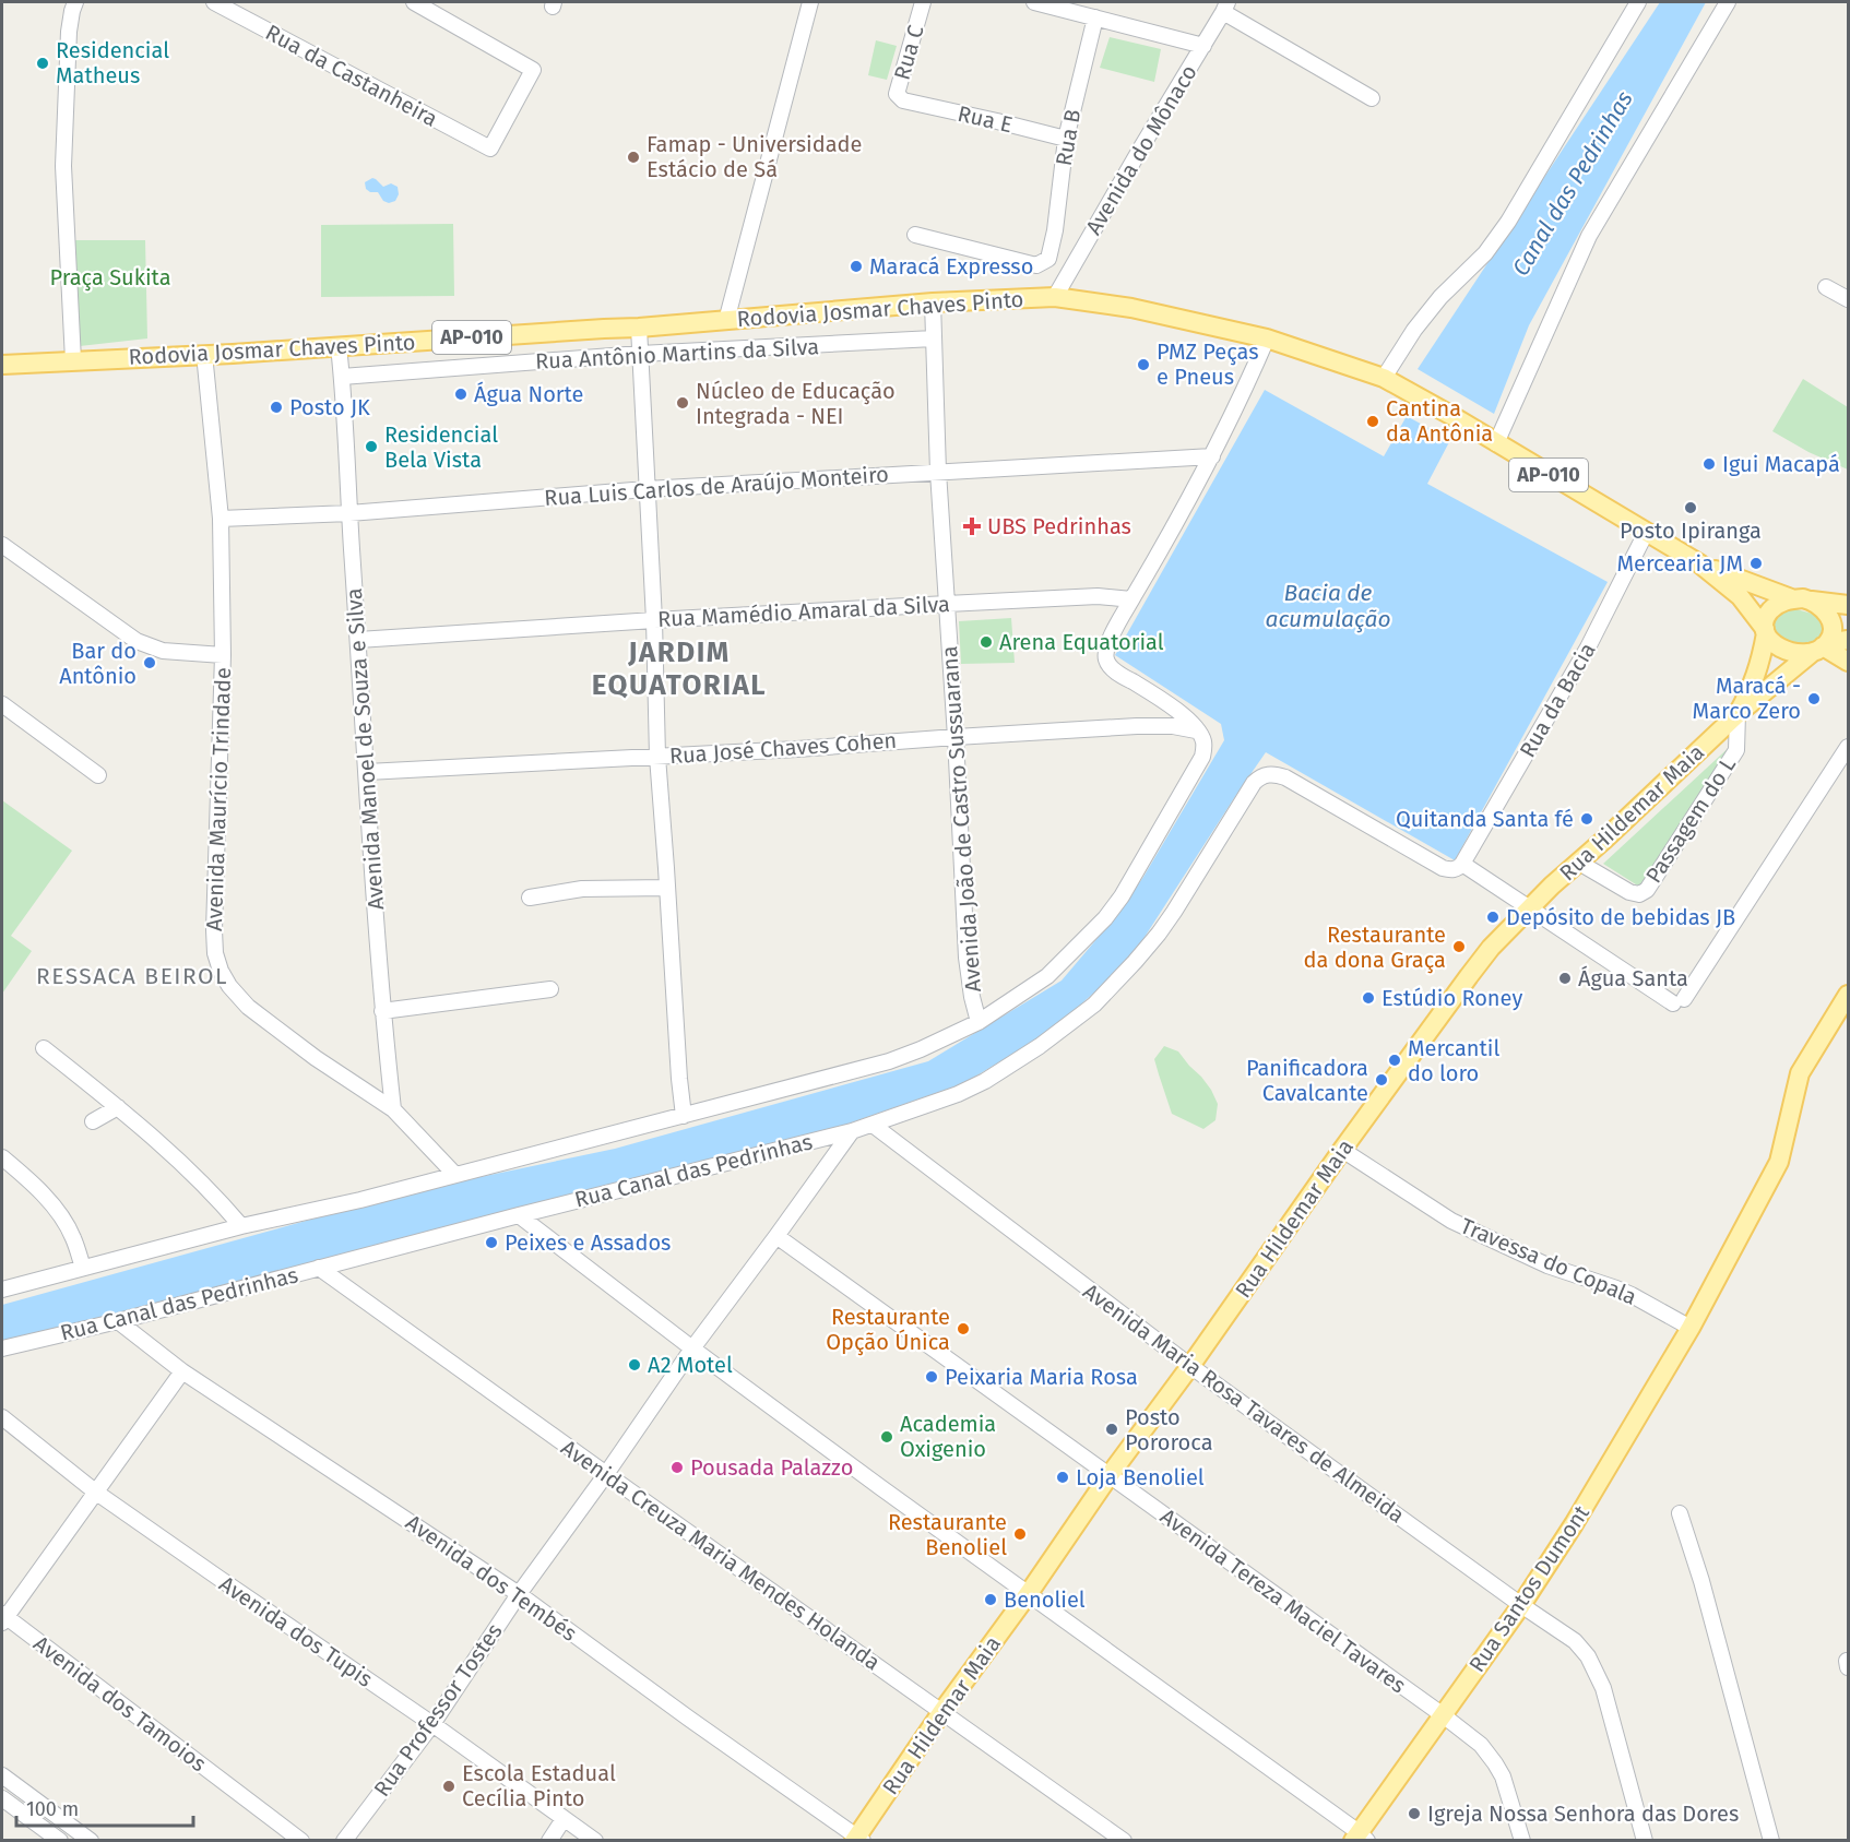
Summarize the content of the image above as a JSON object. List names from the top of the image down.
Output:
{
  "streets": {
    "main road": [
      "Rodovia Josmar Chaves Pinto",
      "AP-010",
      "Rua Hildemar Maia",
      "Rua Santos Dumont"
    ],
    "street": [
      "Rua C",
      "Rua da Castanheira",
      "Rua E",
      "Rua B",
      "Avenida do Mônaco",
      "Rua Antônio Martins da Silva",
      "Rua Luis Carlos de Araújo Monteiro",
      "Rua Mamédio Amaral da Silva",
      "Rua da Bacia",
      "Rua José Chaves Cohen",
      "Avenida Manoel de Souza e Silva",
      "Avenida Maurício Trindade",
      "Avenida João de Castro Sussuarana",
      "Passagem do L",
      "Rua Canal das Pedrinhas",
      "Travessa do Copala",
      "Avenida Maria Rosa Tavares de Almeida",
      "Avenida Creuza Maria Mendes Holanda",
      "Avenida dos Tembés",
      "Avenida Tereza Maciel Tavares",
      "Avenida dos Tupis",
      "Avenida dos Tamoios",
      "Rua Professor Tostes"
    ]
  },
  "crossings": [
    ["Rua C", "Rua E"],
    ["Rua E", "Rua B"],
    ["Avenida do Mônaco", "Rodovia Josmar Chaves Pinto"],
    ["Rodovia Josmar Chaves Pinto", "AP-010"],
    ["Rodovia Josmar Chaves Pinto", "Rua da Bacia"],
    ["Rodovia Josmar Chaves Pinto", "Avenida Manoel de Souza e Silva"],
    ["Rodovia Josmar Chaves Pinto", "Avenida Maurício Trindade"],
    ["Rodovia Josmar Chaves Pinto", "Rua Hildemar Maia"],
    ["Rodovia Josmar Chaves Pinto", "Avenida João de Castro Sussuarana"],
    ["AP-010", "Rua Hildemar Maia"],
    ["Rua Antônio Martins da Silva", "Avenida Manoel de Souza e Silva"],
    ["Rua Antônio Martins da Silva", "Avenida João de Castro Sussuarana"],
    ["Rua Luis Carlos de Araújo Monteiro", "Avenida Manoel de Souza e Silva"],
    ["Rua Luis Carlos de Araújo Monteiro", "Avenida Maurício Trindade"],
    ["Rua Luis Carlos de Araújo Monteiro", "Avenida João de Castro Sussuarana"],
    ["Rua Mamédio Amaral da Silva", "Avenida Manoel de Souza e Silva"],
    ["Rua Mamédio Amaral da Silva", "Avenida João de Castro Sussuarana"],
    ["Rua da Bacia", "Rua Canal das Pedrinhas"],
    ["Rua José Chaves Cohen", "Avenida Manoel de Souza e Silva"],
    ["Rua José Chaves Cohen", "Avenida João de Castro Sussuarana"],
    ["Avenida Manoel de Souza e Silva", "Avenida Maurício Trindade"],
    ["Rua Hildemar Maia", "Passagem do L"],
    ["Rua Hildemar Maia", "Travessa do Copala"],
    ["Rua Hildemar Maia", "Avenida Maria Rosa Tavares de Almeida"],
    ["Rua Hildemar Maia", "Avenida Creuza Maria Mendes Holanda"],
    ["Rua Hildemar Maia", "Avenida dos Tembés"],
    ["Rua Hildemar Maia", "Avenida Tereza Maciel Tavares"],
    ["Rua Canal das Pedrinhas", "Avenida Maria Rosa Tavares de Almeida"],
    ["Rua Canal das Pedrinhas", "Avenida Creuza Maria Mendes Holanda"],
    ["Rua Canal das Pedrinhas", "Avenida dos Tembés"],
    ["Rua Canal das Pedrinhas", "Rua Professor Tostes"],
    ["Travessa do Copala", "Rua Santos Dumont"],
    ["Avenida Maria Rosa Tavares de Almeida", "Rua Santos Dumont"],
    ["Avenida Creuza Maria Mendes Holanda", "Rua Professor Tostes"],
    ["Avenida dos Tembés", "Rua Professor Tostes"],
    ["Rua Santos Dumont", "Avenida Tereza Maciel Tavares"],
    ["Avenida Tereza Maciel Tavares", "Rua Professor Tostes"],
    ["Avenida dos Tupis", "Rua Professor Tostes"]
  ],
  "districts": ["JARDIM EQUATORIAL", "RESSACA BEIROL"],
  "water": ["Canal das Pedrinhas", "Bacia de acumulação"],
  "parks": ["Praça Sukita"],
  "places": {
    "other": [
      "Residencial Matheus",
      "Famap - Universidade Estácio de Sá",
      "Maracá Expresso",
      "PMZ Peças e Pneus",
      "Água Norte",
      "Núcleo de Educação Integrada - NEI",
      "Posto JK",
      "Cantina da Antônia",
      "Residencial Bela Vista",
      "Igui Macapá",
      "Posto Ipiranga",
      "Mercearia JM",
      "Arena Equatorial",
      "Bar do Antônio",
      "Maracá - Marco Zero",
      "Quitanda Santa fé",
      "Depósito de bebidas JB",
      "Restaurante da dona Graça",
      "Água Santa",
      "Estúdio Roney",
      "Mercantil do loro",
      "Panificadora Cavalcante",
      "Peixes e Assados",
      "Restaurante Opção Única",
      "A2 Motel",
      "Peixaria Maria Rosa",
      "Posto Pororoca",
      "Academia Oxigenio",
      "Pousada Palazzo",
      "Loja Benoliel",
      "Restaurante Benoliel",
      "Benoliel",
      "Escola Estadual Cecília Pinto",
      "Igreja Nossa Senhora das Dores"
    ],
    "health": ["UBS Pedrinhas"]
  },
  "scale_bar": "100 m"
}
